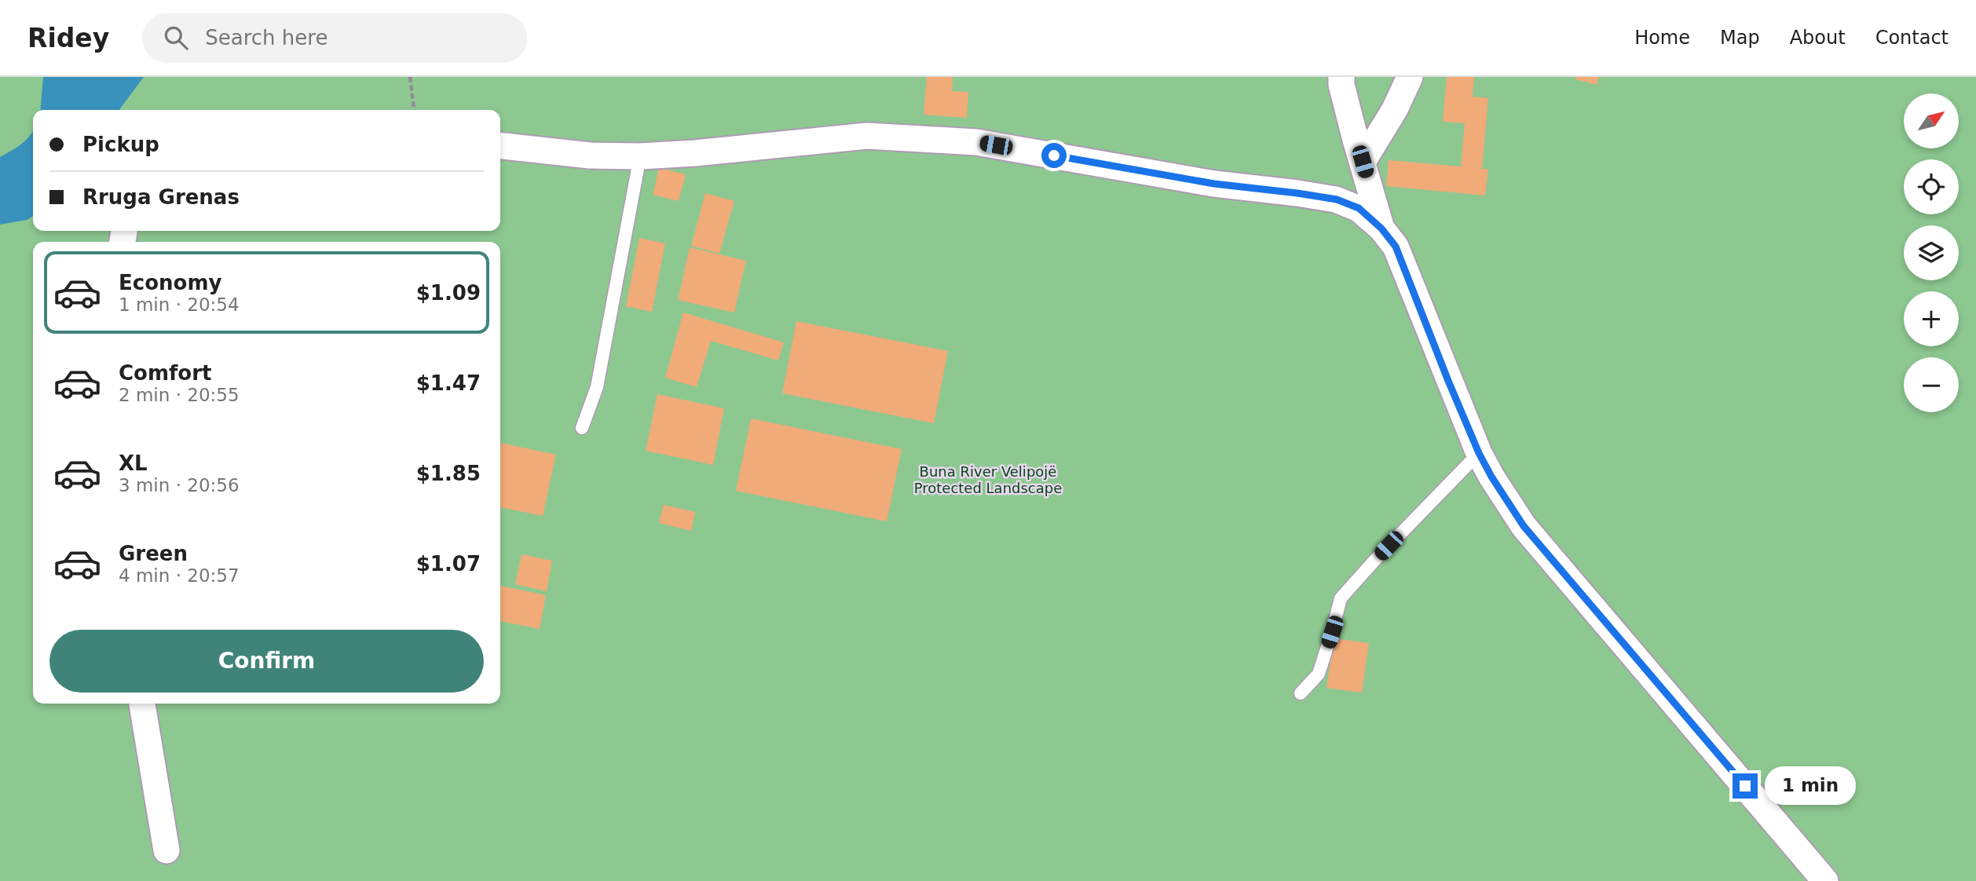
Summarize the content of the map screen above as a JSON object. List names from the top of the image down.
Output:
{
  "parks": ["Buna River Velipojë Protected Landscape"],
  "north": "top right",
  "page": {
    "header": "Ridey",
    "search": "Search here",
    "nav": [
      "Home",
      "Map",
      "About",
      "Contact"
    ],
    "map_buttons": ["+", "−"],
    "banner": ["Pickup", "Rruga Grenas"],
    "list": [
      {
        "name": "Economy",
        "note": "1 min · 20:54",
        "value": "$1.09"
      },
      {
        "name": "Comfort",
        "note": "2 min · 20:55",
        "value": "$1.47"
      },
      {
        "name": "XL",
        "note": "3 min · 20:56",
        "value": "$1.85"
      },
      {
        "name": "Green",
        "note": "4 min · 20:57",
        "value": "$1.07"
      }
    ],
    "buttons": "Confirm",
    "bubble": "1 min"
  }
}
